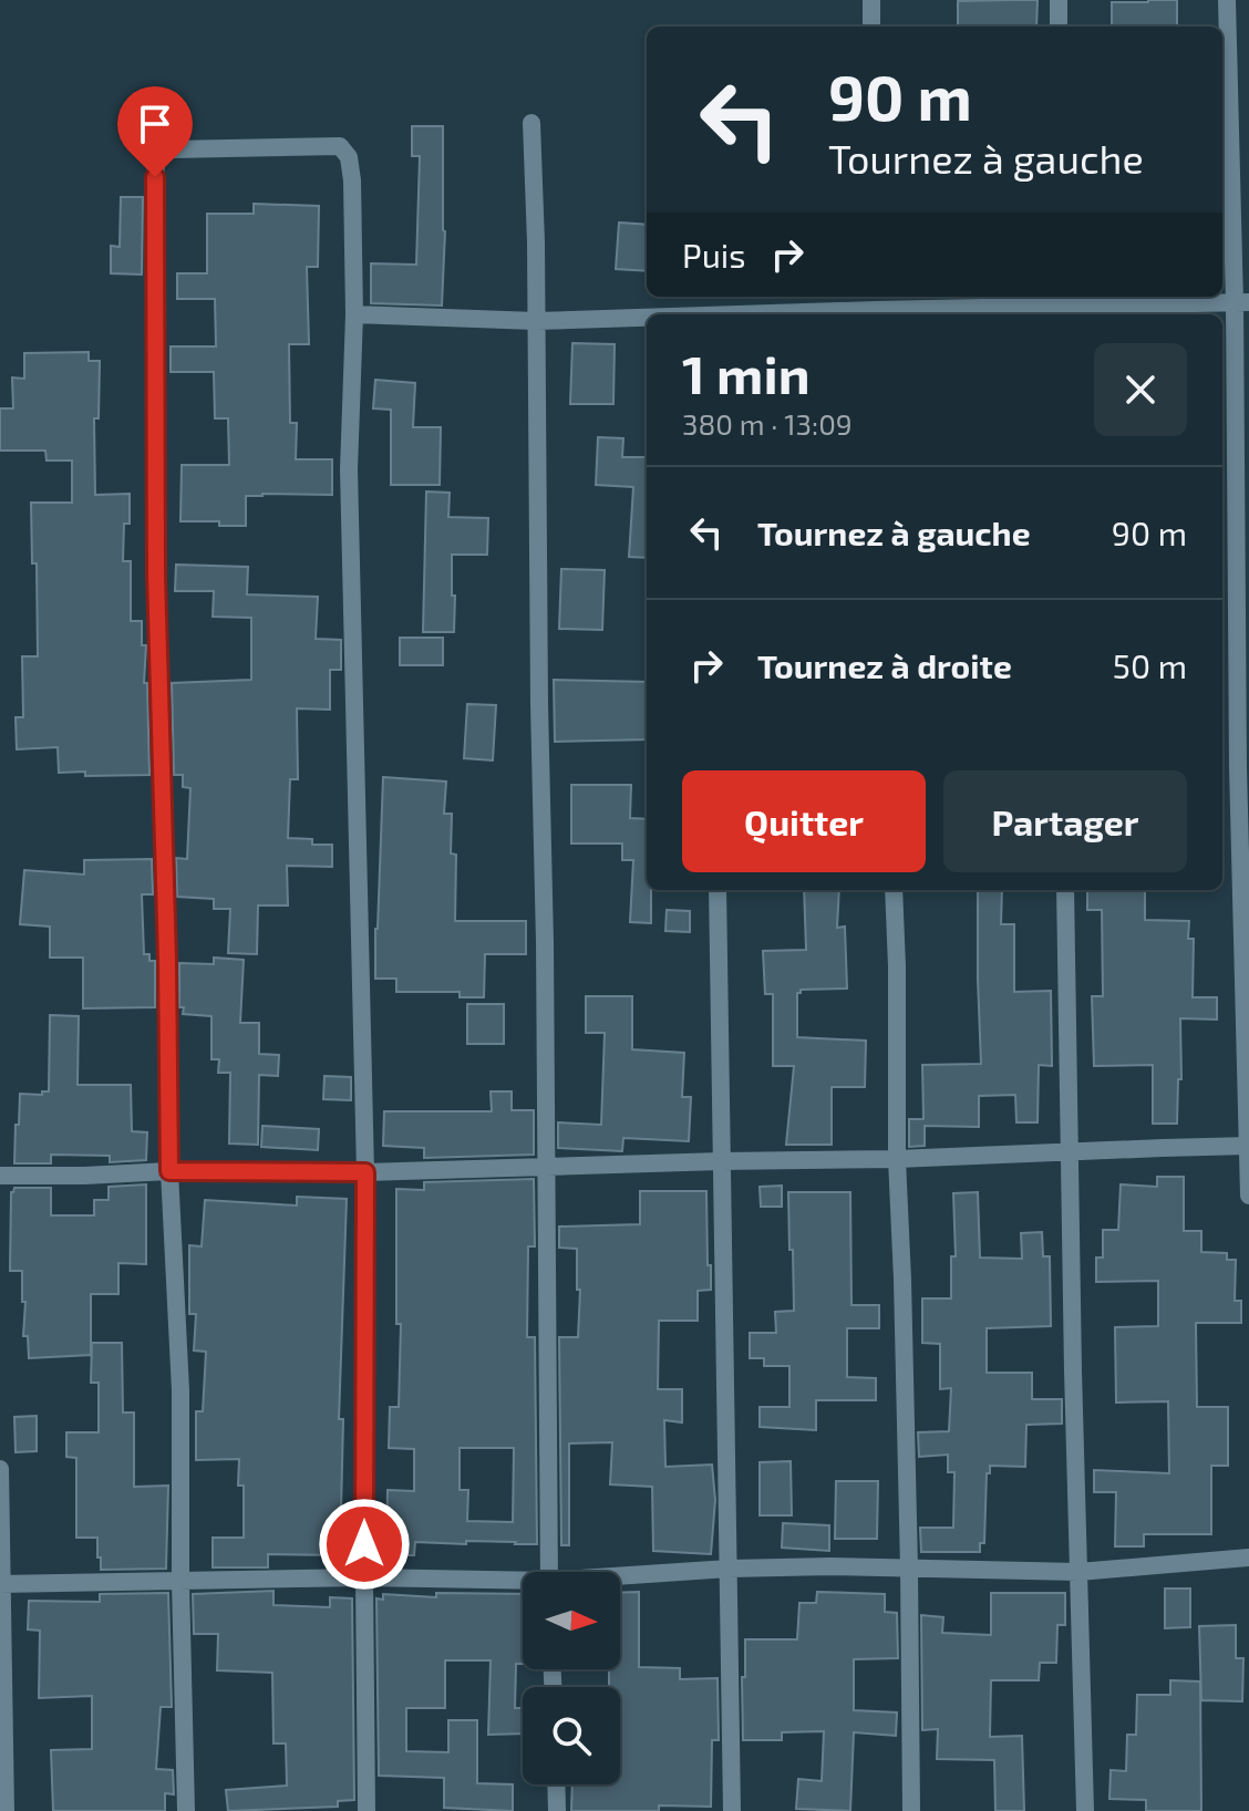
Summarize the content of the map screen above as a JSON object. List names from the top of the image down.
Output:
{
  "north": "right",
  "page": {
    "turn": ["90 m", "Tournez à gauche"],
    "then": "Puis",
    "heading": ["1 min", "380 m · 13:09"],
    "list": [
      {
        "name": "Tournez à gauche",
        "value": "90 m"
      },
      {
        "name": "Tournez à droite",
        "value": "50 m"
      }
    ],
    "buttons": ["Quitter", "Partager"]
  }
}
